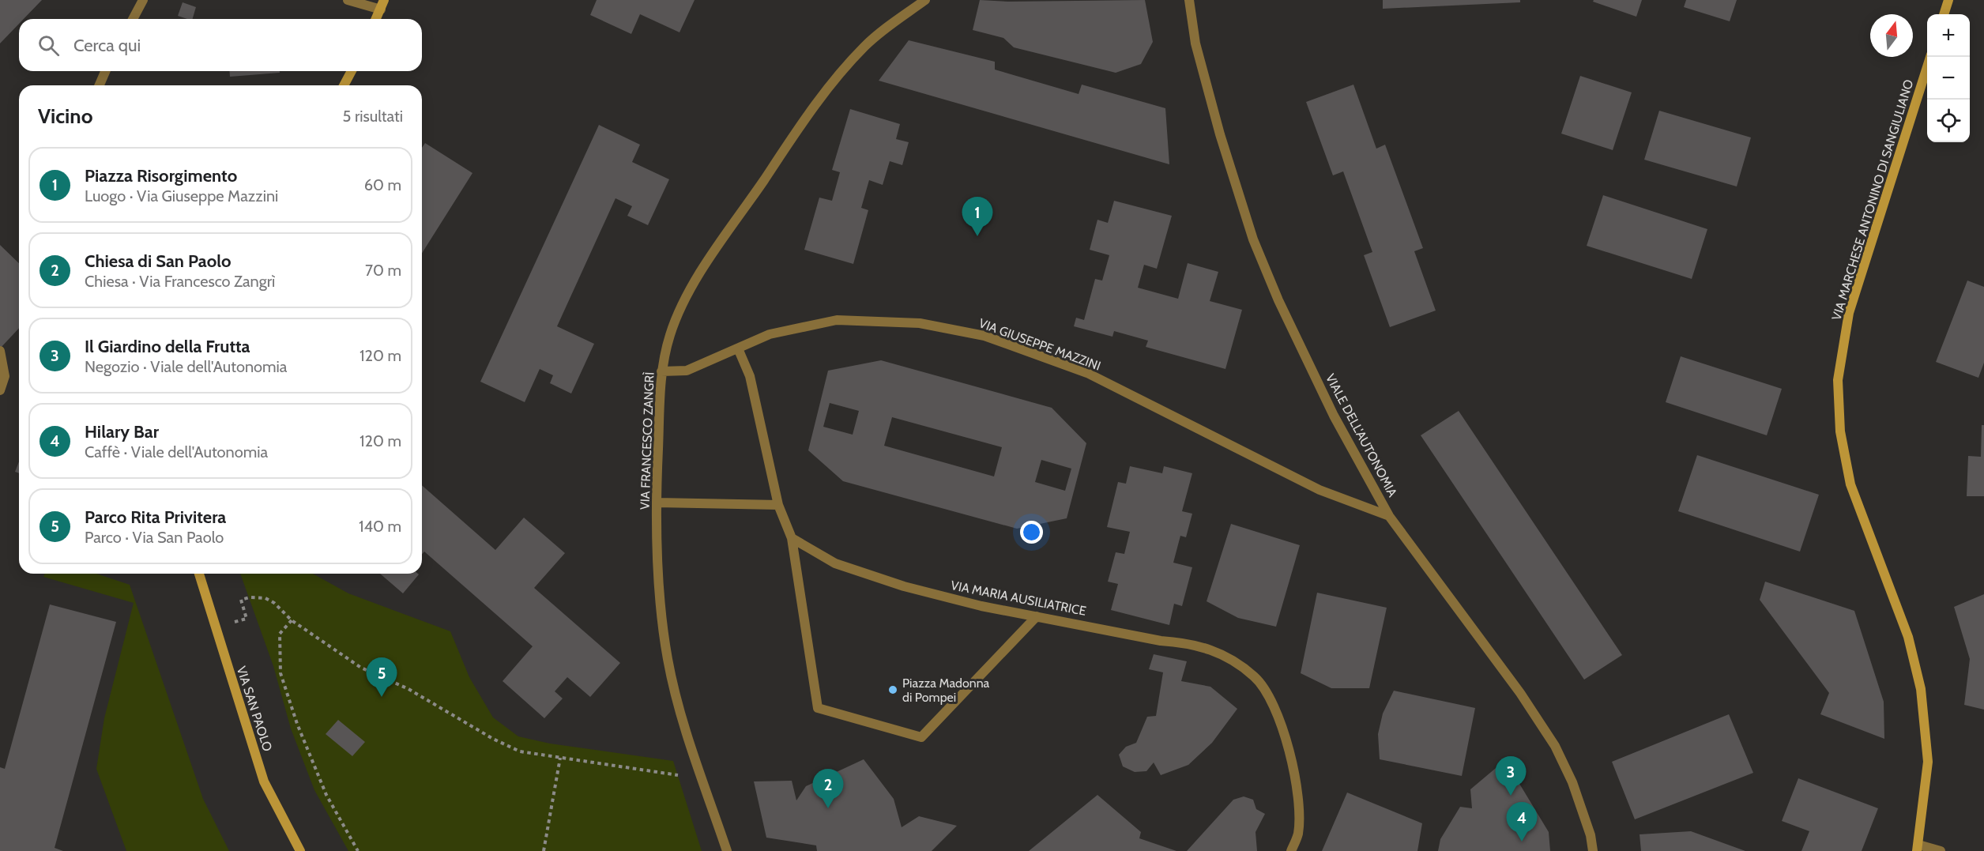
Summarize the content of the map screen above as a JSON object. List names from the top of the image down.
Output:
{
  "streets": {
    "main road": ["VIA MARCHESE ANTONINO DI SANGIULIANO", "VIA SAN PAOLO"],
    "street": [
      "VIA GIUSEPPE MAZZINI",
      "VIALE DELL'AUTONOMIA",
      "VIA FRANCESCO ZANGRÌ",
      "VIA MARIA AUSILIATRICE"
    ]
  },
  "crossings": [
    ["VIA GIUSEPPE MAZZINI", "VIALE DELL'AUTONOMIA"],
    ["VIA GIUSEPPE MAZZINI", "VIA FRANCESCO ZANGRÌ"]
  ],
  "places": ["Piazza Madonna di Pompei"],
  "north": "top",
  "page": {
    "map_buttons": ["+", "−"],
    "search": "Cerca qui",
    "heading": ["Vicino", "5 risultati"],
    "list": [
      {
        "mark": "1",
        "name": "Piazza Risorgimento",
        "note": "Luogo · Via Giuseppe Mazzini",
        "value": "60 m"
      },
      {
        "mark": "2",
        "name": "Chiesa di San Paolo",
        "note": "Chiesa · Via Francesco Zangrì",
        "value": "70 m"
      },
      {
        "mark": "3",
        "name": "Il Giardino della Frutta",
        "note": "Negozio · Viale dell'Autonomia",
        "value": "120 m"
      },
      {
        "mark": "4",
        "name": "Hilary Bar",
        "note": "Caffè · Viale dell'Autonomia",
        "value": "120 m"
      },
      {
        "mark": "5",
        "name": "Parco Rita Privitera",
        "note": "Parco · Via San Paolo",
        "value": "140 m"
      }
    ],
    "pins": [
      "1",
      "5",
      "3",
      "2",
      "4"
    ]
  }
}
